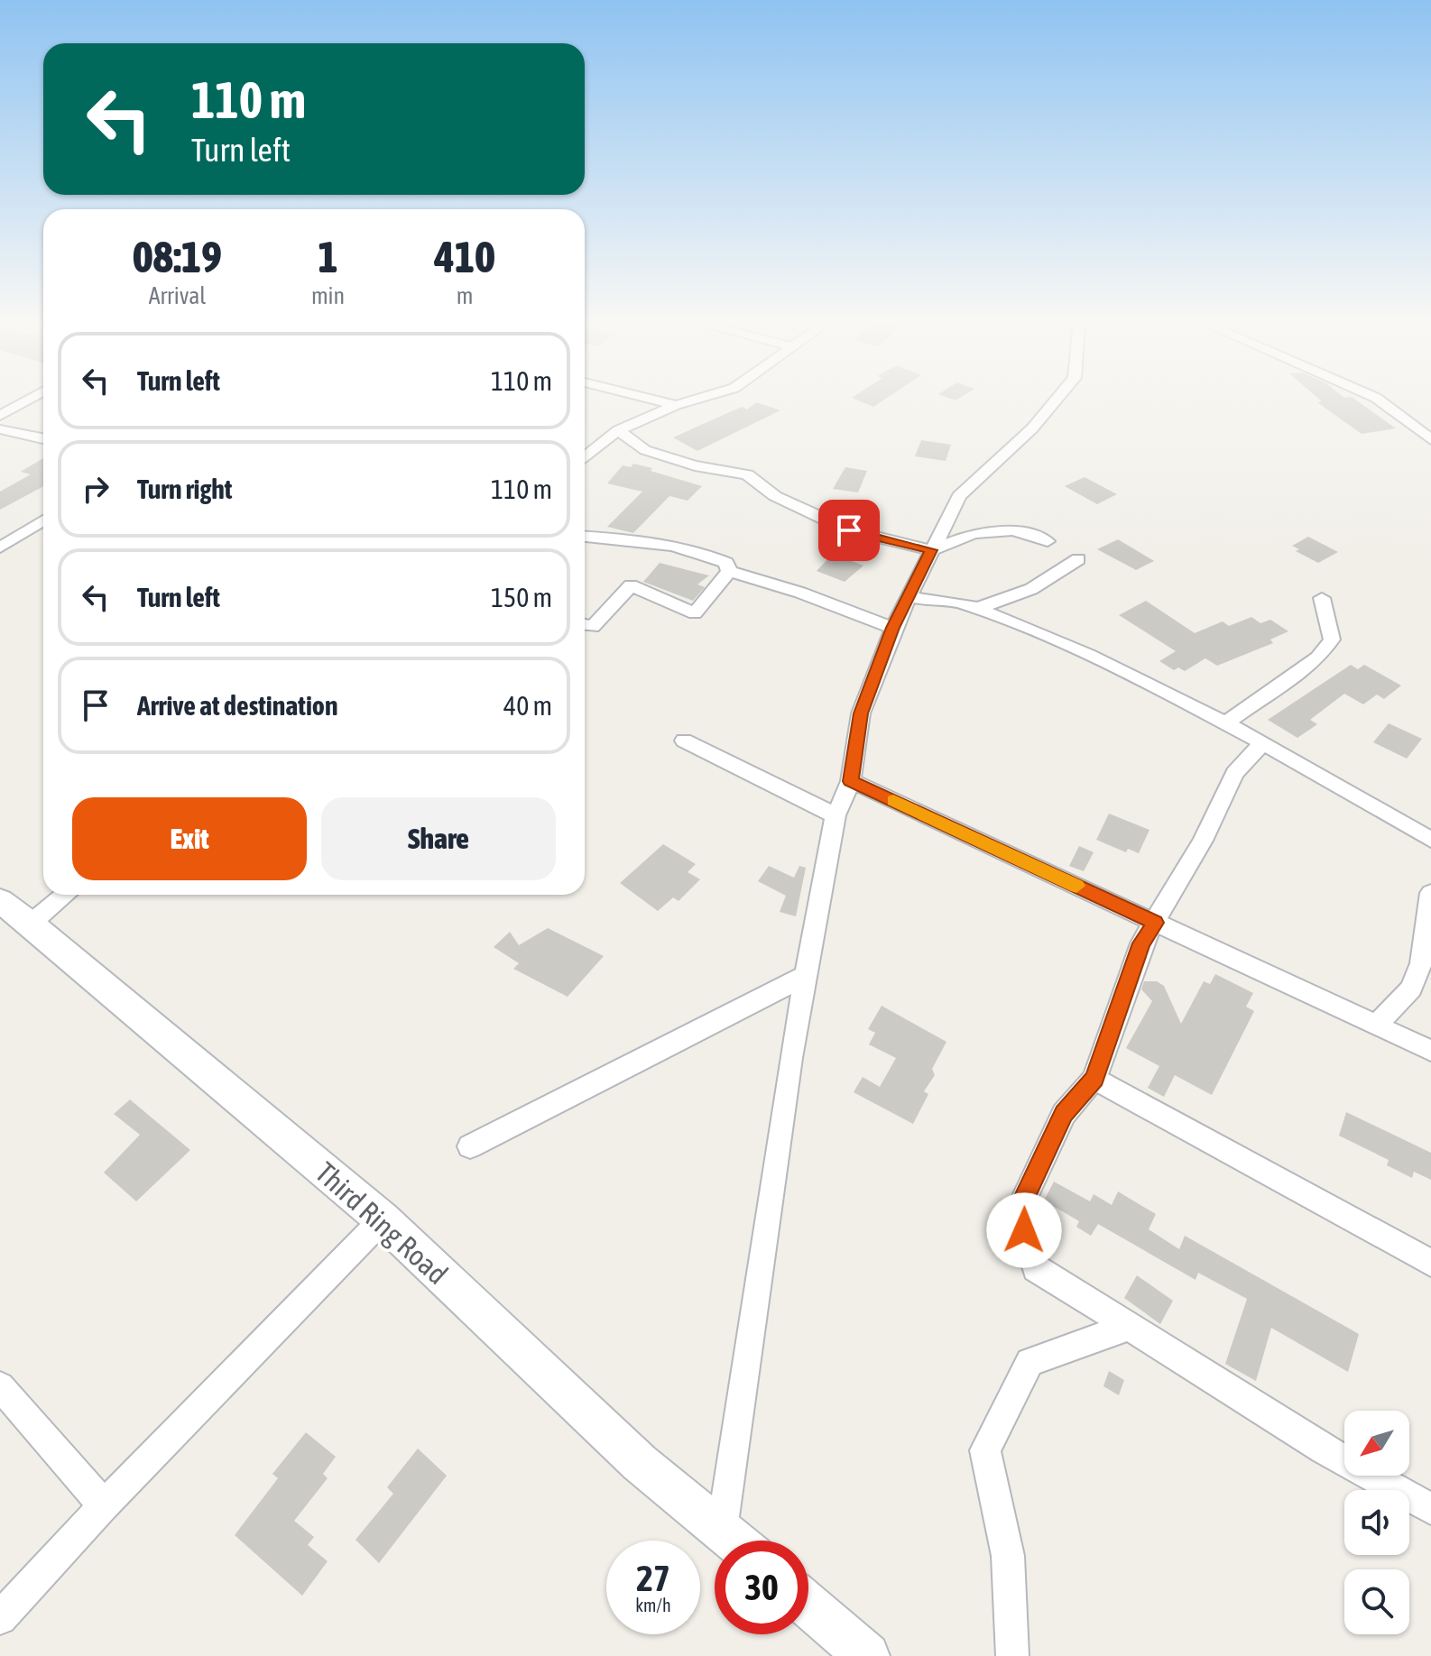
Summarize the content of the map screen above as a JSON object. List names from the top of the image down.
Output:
{
  "streets": {
    "street": ["Third Ring Road"]
  },
  "north": "bottom left",
  "page": {
    "turn": ["110 m", "Turn left"],
    "eta": [
      "08:19",
      "Arrival",
      "1",
      "min",
      "410",
      "m"
    ],
    "list": [
      {
        "name": "Turn left",
        "value": "110 m"
      },
      {
        "name": "Turn right",
        "value": "110 m"
      },
      {
        "name": "Turn left",
        "value": "150 m"
      },
      {
        "name": "Arrive at destination",
        "value": "40 m"
      }
    ],
    "buttons": ["Exit", "Share"],
    "speed": "27 km/h",
    "limit": "30"
  }
}
